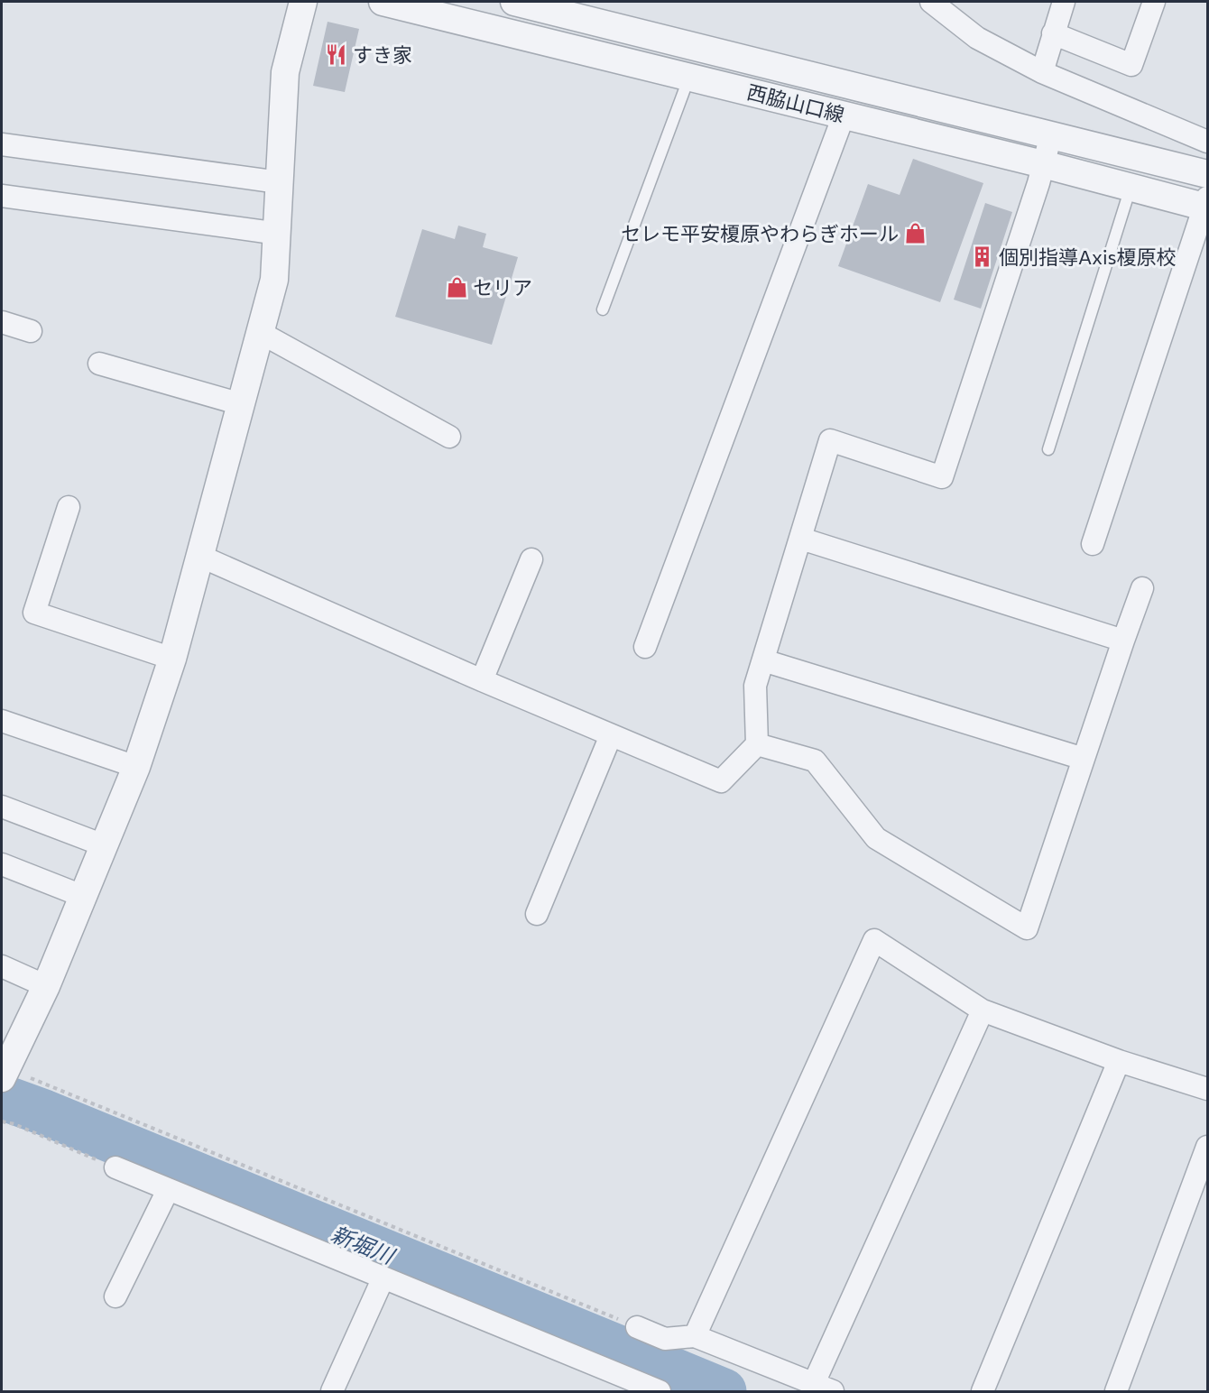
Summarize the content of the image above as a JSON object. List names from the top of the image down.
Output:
{
  "streets": {
    "street": ["西脇山口線"]
  },
  "water": ["新堀川"],
  "places": {
    "restaurant": ["すき家"],
    "shop": ["セレモ平安榎原やわらぎホール", "セリア"],
    "building": ["個別指導Axis榎原校"]
  }
}
